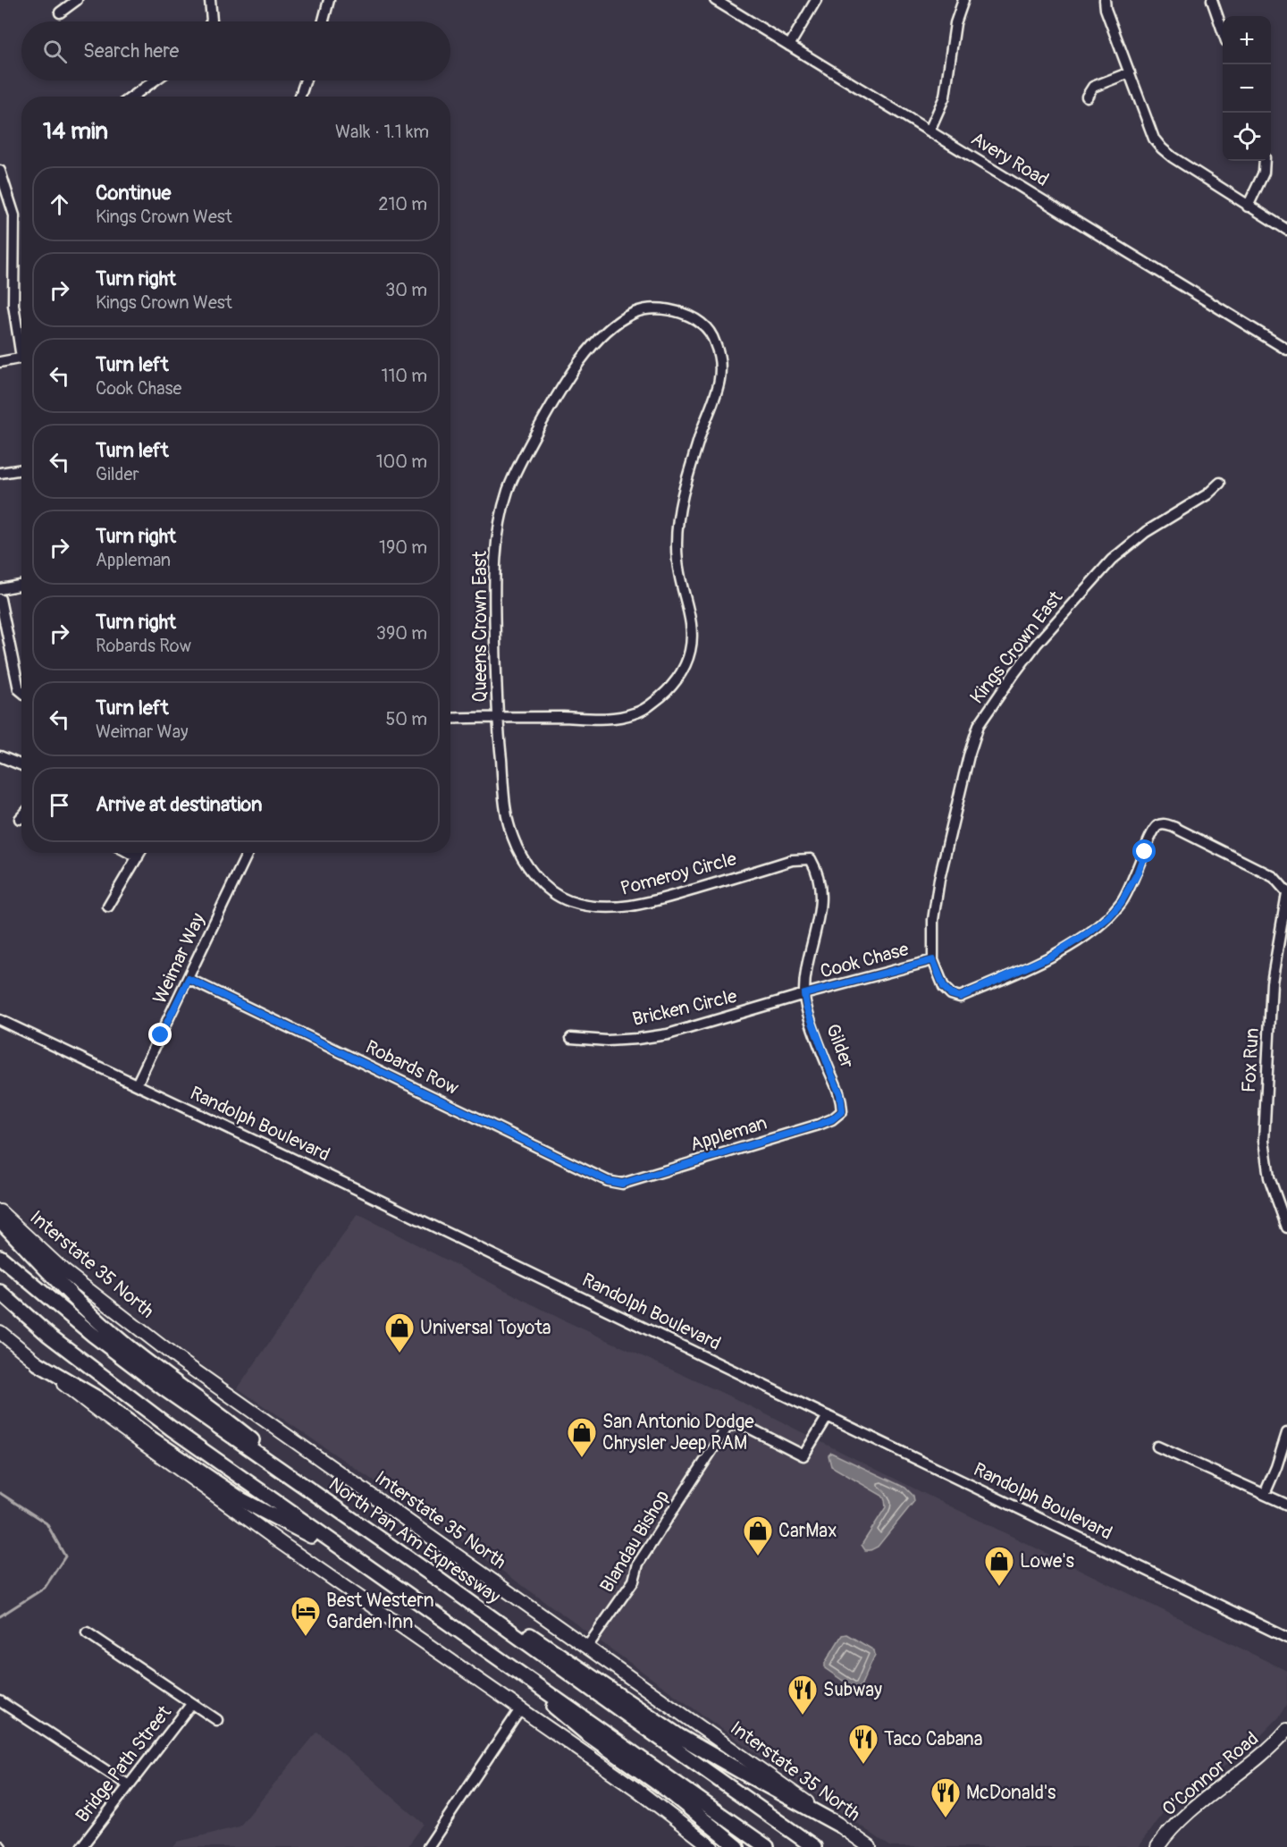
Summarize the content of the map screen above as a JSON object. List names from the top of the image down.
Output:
{
  "streets": {
    "highway": ["North Pan Am Expressway"],
    "main road": ["Interstate 35 North", "O'Connor Road"],
    "street": [
      "Avery Road",
      "Queens Crown East",
      "Kings Crown East",
      "Pomeroy Circle",
      "Weimar Way",
      "Cook Chase",
      "Bricken Circle",
      "Gilder",
      "Fox Run",
      "Robards Row",
      "Randolph Boulevard",
      "Appleman",
      "Blandau Bishop",
      "Bridge Path Street"
    ]
  },
  "crossings": [
    ["Queens Crown East", "Pomeroy Circle"],
    ["Kings Crown East", "Cook Chase"],
    ["Pomeroy Circle", "Gilder"],
    ["Weimar Way", "Robards Row"],
    ["Weimar Way", "Randolph Boulevard"],
    ["Cook Chase", "Bricken Circle"],
    ["Cook Chase", "Gilder"],
    ["Bricken Circle", "Gilder"],
    ["Gilder", "Appleman"],
    ["Robards Row", "Appleman"],
    ["Randolph Boulevard", "Blandau Bishop"],
    ["Interstate 35 North", "Blandau Bishop"]
  ],
  "places": {
    "shop": [
      "Universal Toyota",
      "San Antonio Dodge Chrysler Jeep RAM",
      "CarMax",
      "Lowe's"
    ],
    "hotel": ["Best Western Garden Inn"],
    "restaurant": ["Subway", "Taco Cabana", "McDonald's"]
  },
  "page": {
    "map_buttons": ["+", "−"],
    "search": "Search here",
    "heading": ["14 min", "Walk · 1.1 km"],
    "list": [
      ["Continue", "Kings Crown West", "210 m"],
      ["Turn right", "Kings Crown West", "30 m"],
      ["Turn left", "Cook Chase", "110 m"],
      ["Turn left", "Gilder", "100 m"],
      ["Turn right", "Appleman", "190 m"],
      ["Turn right", "Robards Row", "390 m"],
      ["Turn left", "Weimar Way", "50 m"],
      "Arrive at destination"
    ]
  }
}
